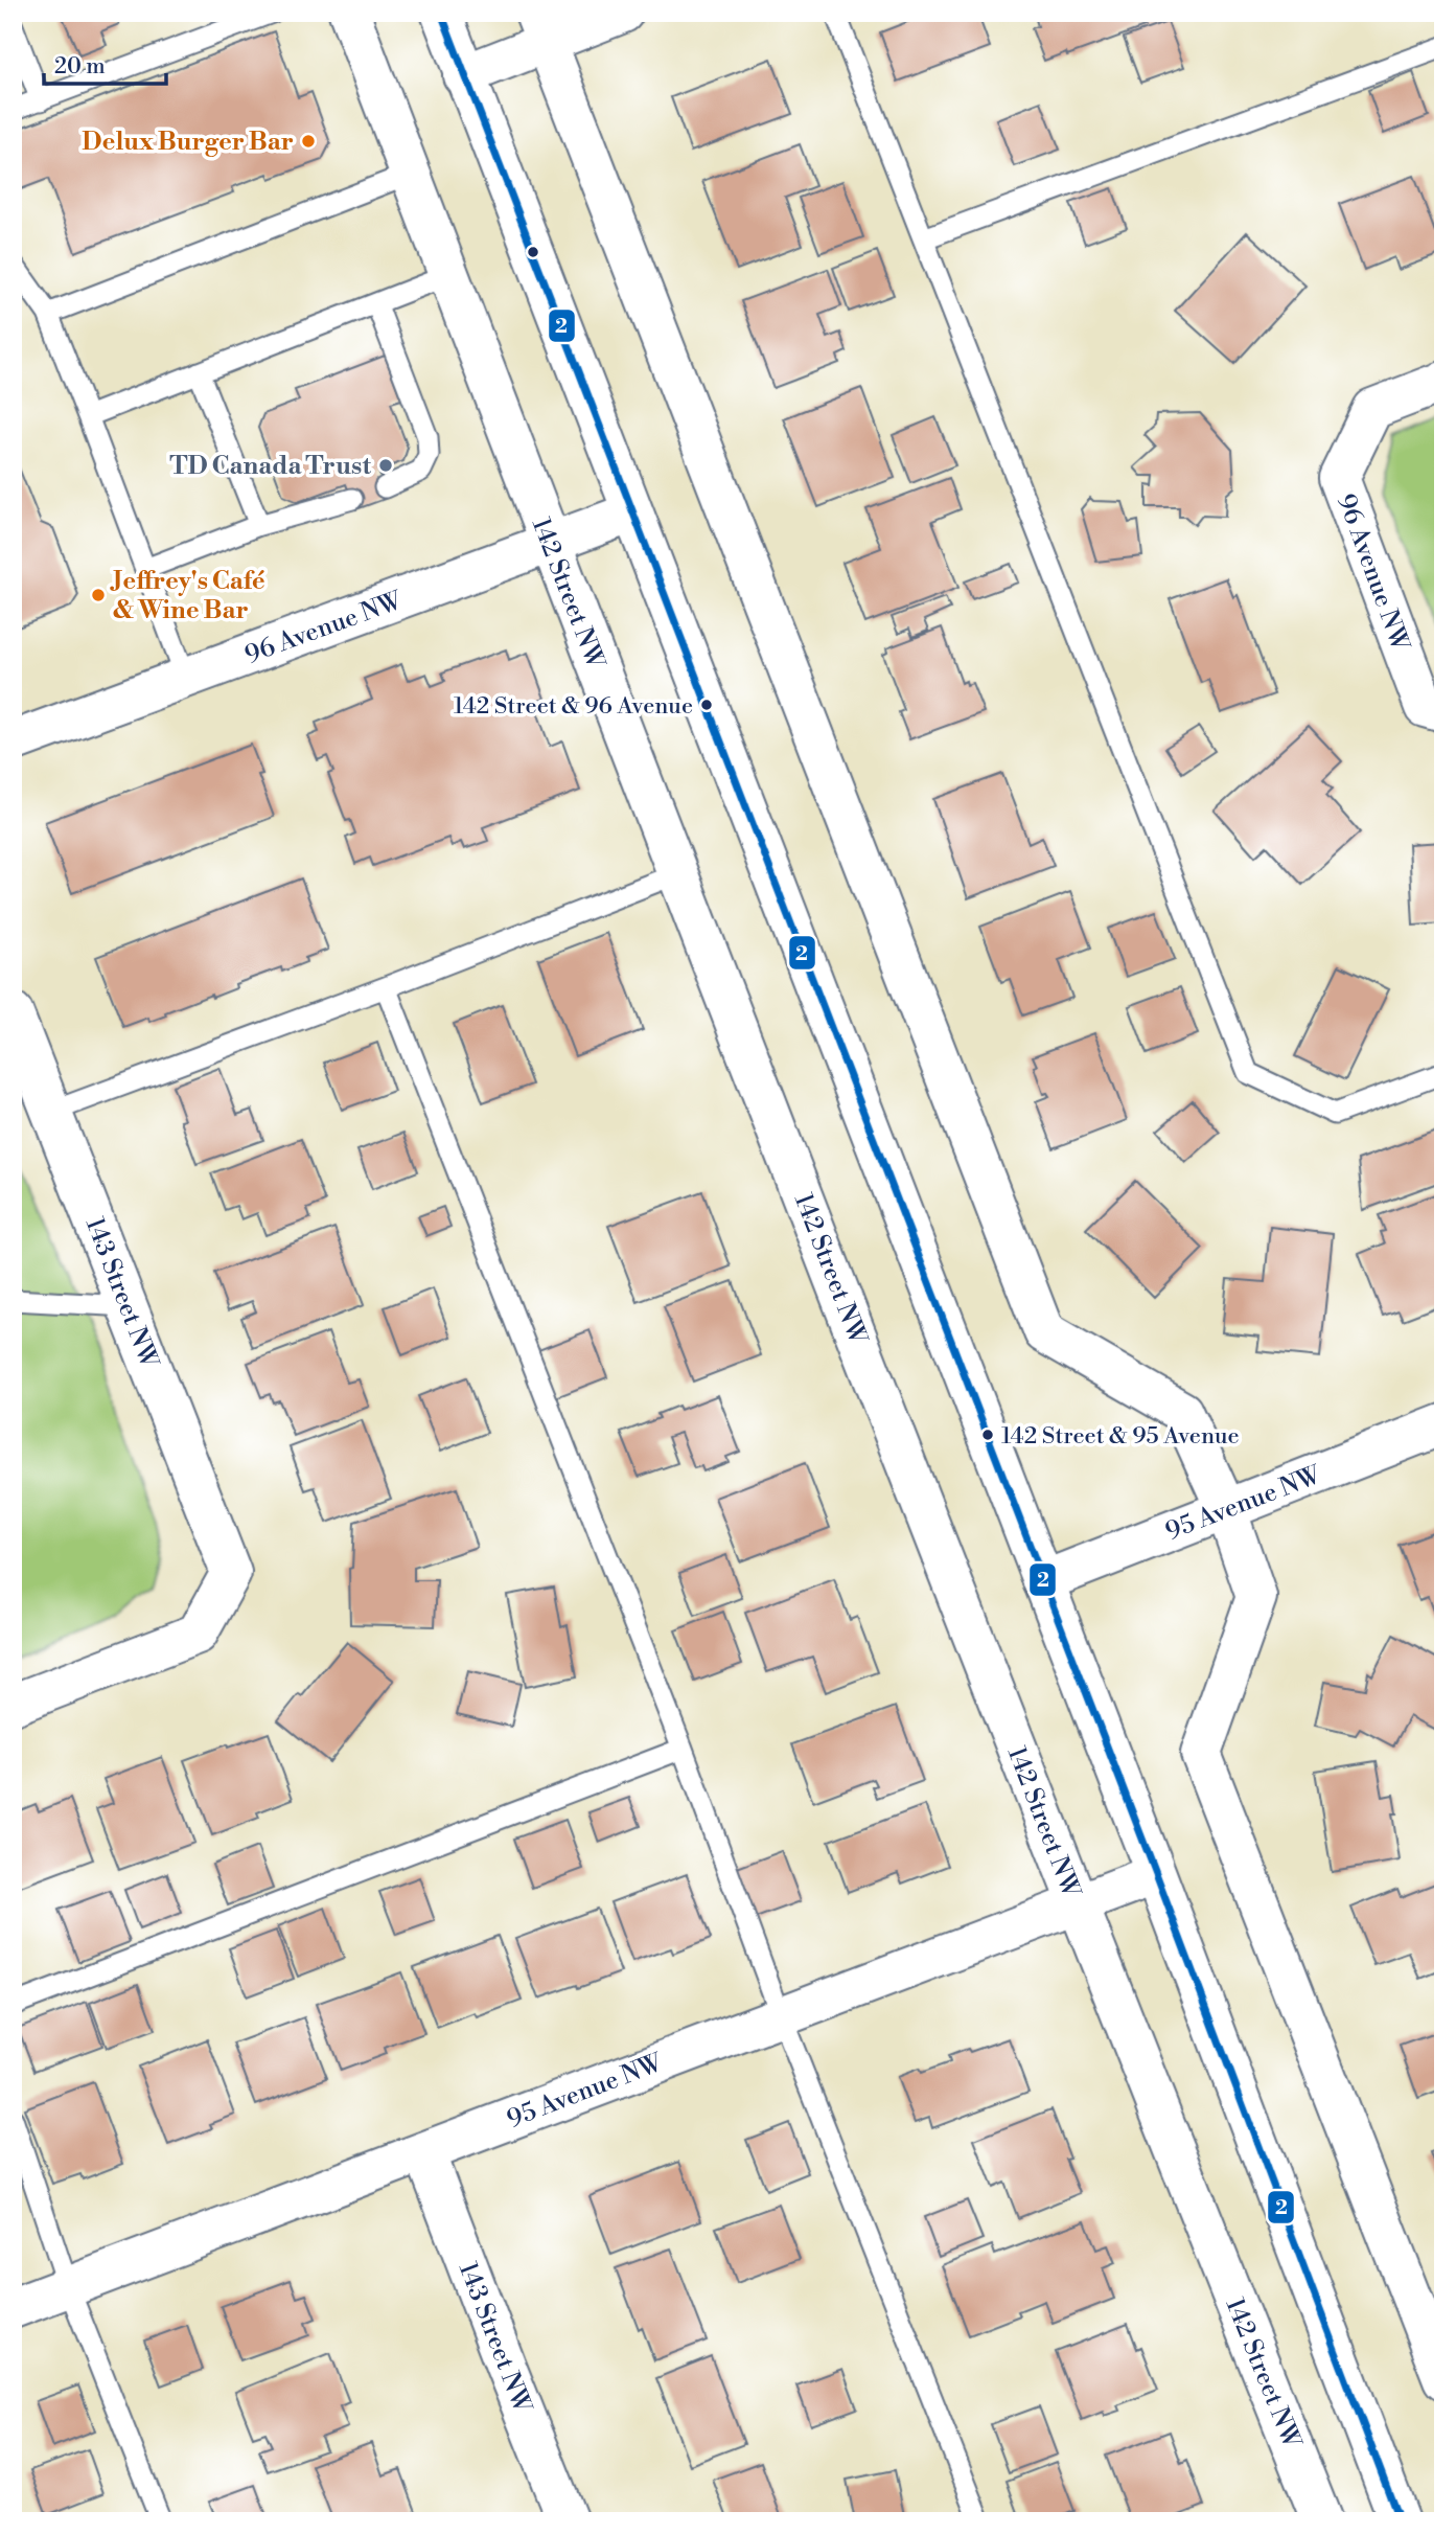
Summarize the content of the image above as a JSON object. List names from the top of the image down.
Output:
{
  "streets": {
    "street": [
      "96 Avenue NW",
      "142 Street NW",
      "143 Street NW",
      "95 Avenue NW"
    ]
  },
  "crossings": [
    ["96 Avenue NW", "142 Street NW"],
    ["142 Street NW", "95 Avenue NW"],
    ["143 Street NW", "95 Avenue NW"]
  ],
  "places": [
    "Delux Burger Bar",
    "TD Canada Trust",
    "Jeffrey's Café & Wine Bar",
    "142 Street & 96 Avenue",
    "142 Street & 95 Avenue"
  ],
  "lines": ["transit line 2"],
  "scale_bar": "20 m"
}
